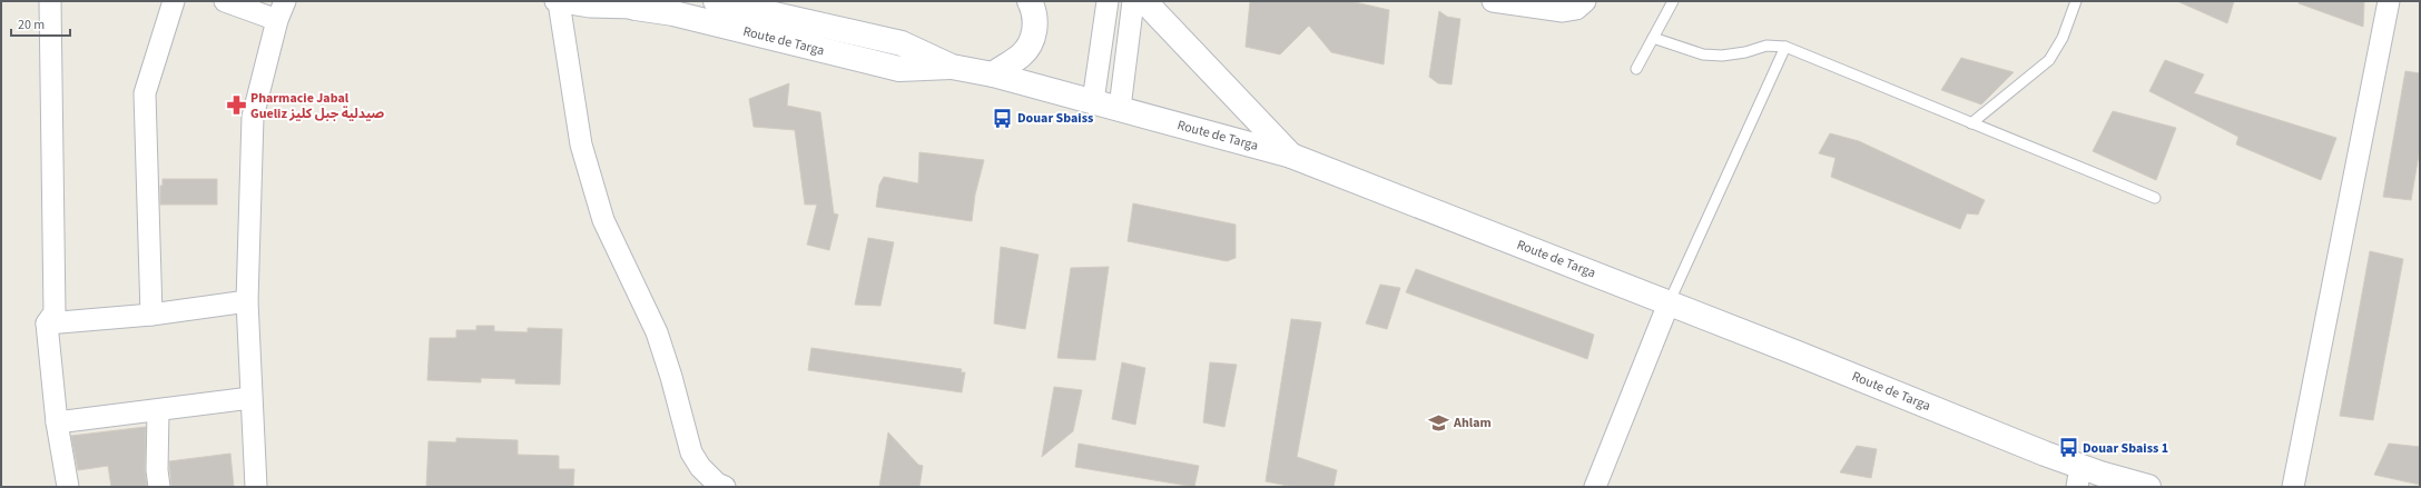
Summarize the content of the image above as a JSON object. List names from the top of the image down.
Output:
{
  "streets": {
    "main road": ["Route de Targa"]
  },
  "places": {
    "pharmacy": ["Pharmacie Jabal Gueliz صيدلية جبل كليز"],
    "bus stop": ["Douar Sbaiss", "Douar Sbaiss 1"],
    "school or university": ["Ahlam"]
  },
  "scale_bar": "20 m"
}
